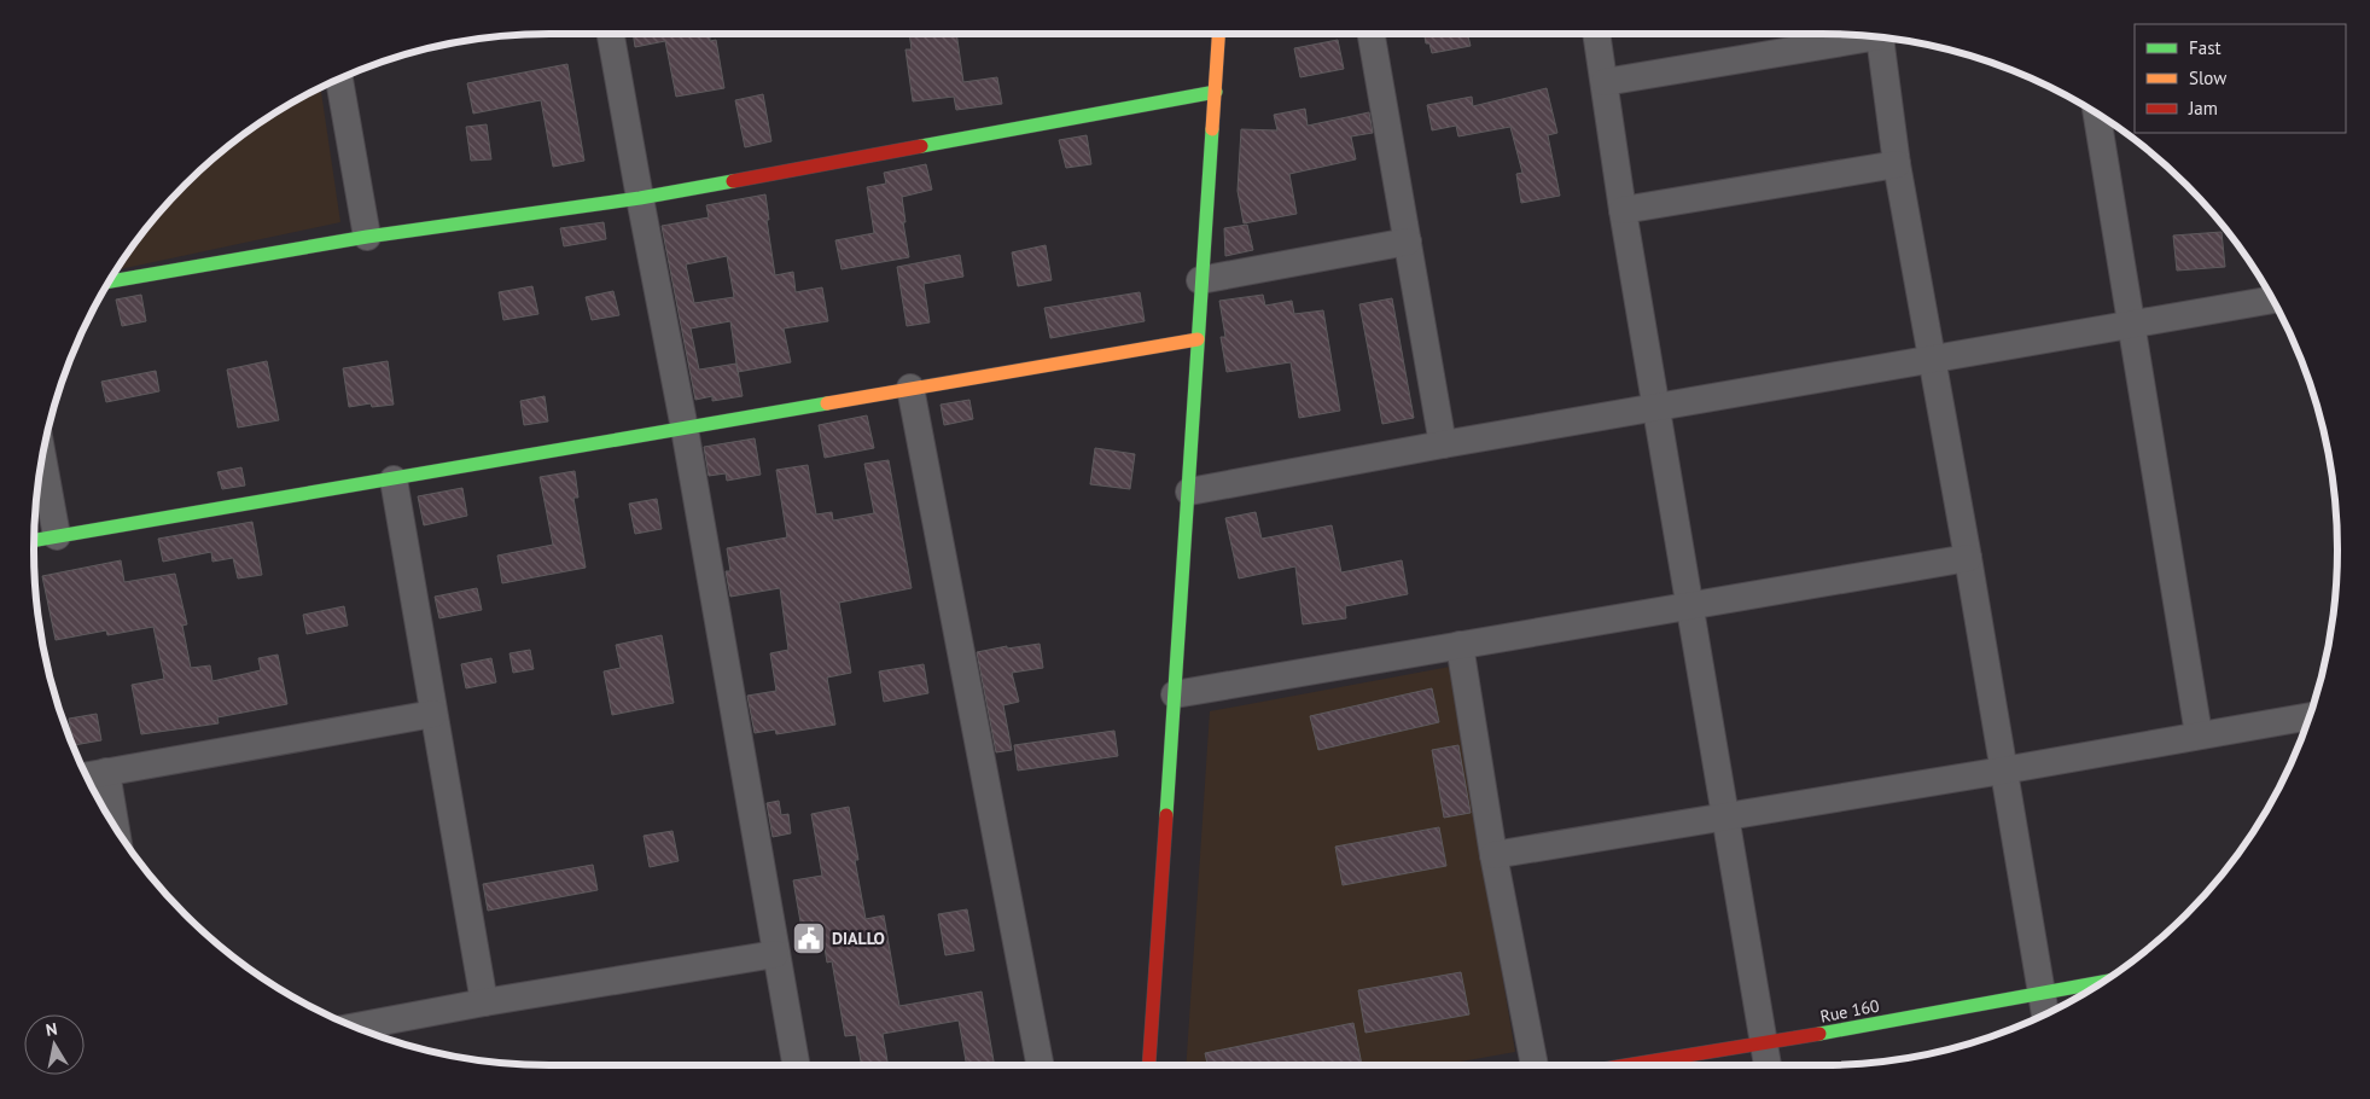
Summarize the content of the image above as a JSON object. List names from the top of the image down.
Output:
{
  "streets": {
    "street": ["Rue 160"]
  },
  "places": {
    "public building": ["DIALLO"]
  },
  "legend": ["Fast", "Slow", "Jam"],
  "north": "top"
}
